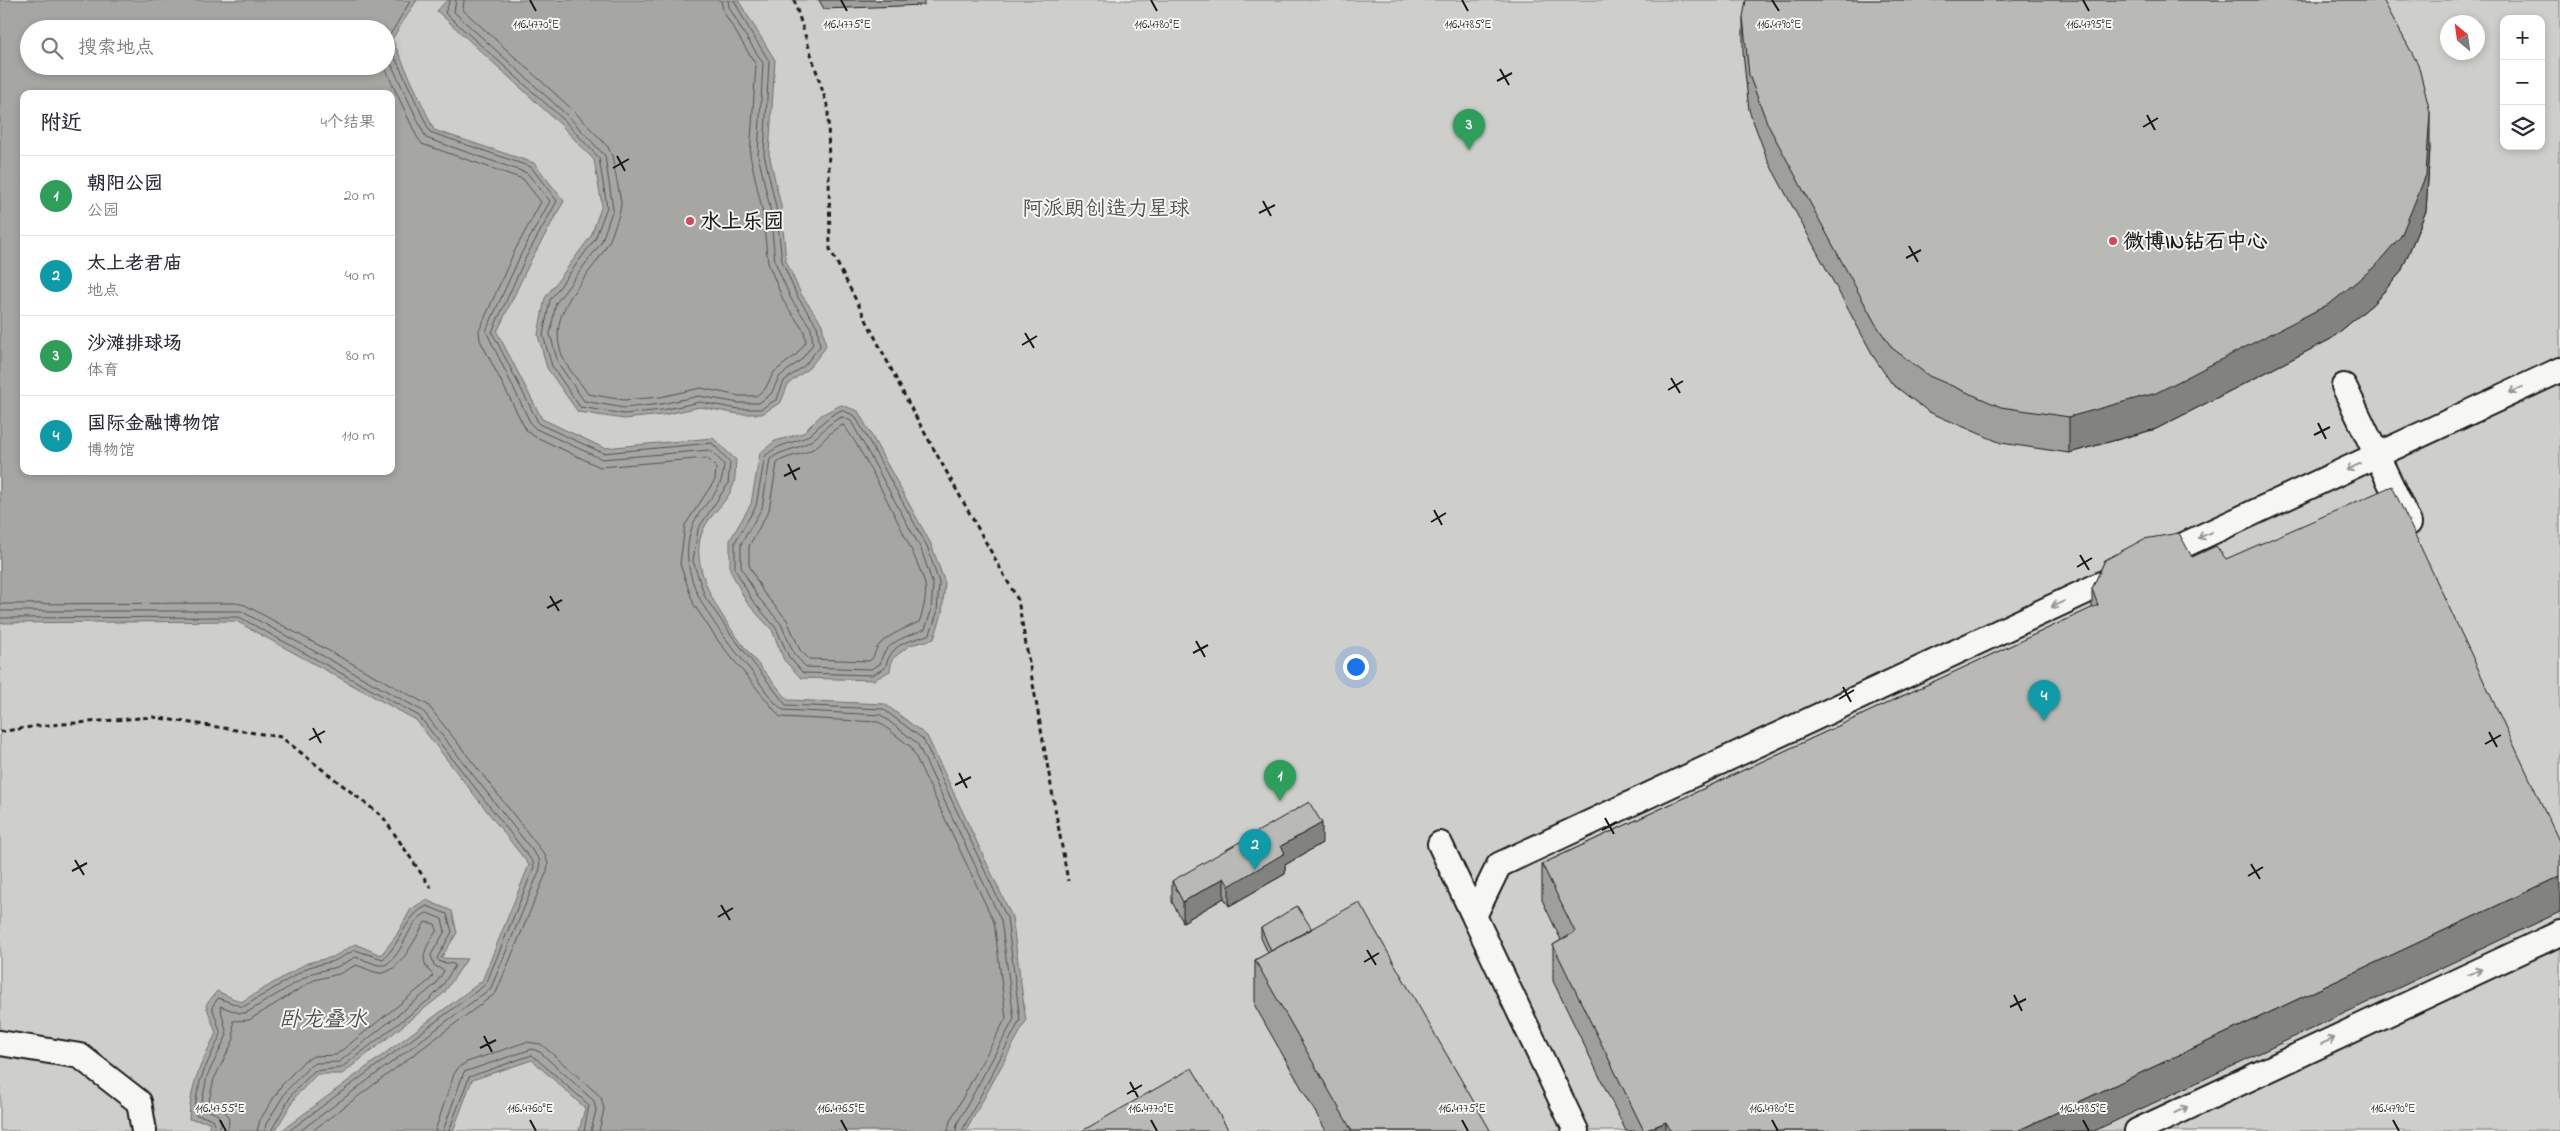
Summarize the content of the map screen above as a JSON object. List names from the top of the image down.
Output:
{
  "water": ["卧龙叠水"],
  "parks": ["阿派朗创造力星球"],
  "places": ["水上乐园", "微博IN钻石中心"],
  "north": "top left",
  "page": {
    "map_buttons": ["+", "−"],
    "search": "搜索地点",
    "heading": ["附近", "4个结果"],
    "pins": [
      "3",
      "4",
      "1",
      "2"
    ],
    "list": [
      {
        "mark": "1",
        "name": "朝阳公园",
        "note": "公园",
        "value": "20 m"
      },
      {
        "mark": "2",
        "name": "太上老君庙",
        "note": "地点",
        "value": "40 m"
      },
      {
        "mark": "3",
        "name": "沙滩排球场",
        "note": "体育",
        "value": "80 m"
      },
      {
        "mark": "4",
        "name": "国际金融博物馆",
        "note": "博物馆",
        "value": "110 m"
      }
    ]
  },
  "coordinates": [
    "116.4770°E",
    "116.4775°E",
    "116.4780°E",
    "116.4785°E",
    "116.4790°E",
    "116.4795°E",
    "116.4755°E",
    "116.4760°E",
    "116.4765°E"
  ]
}
